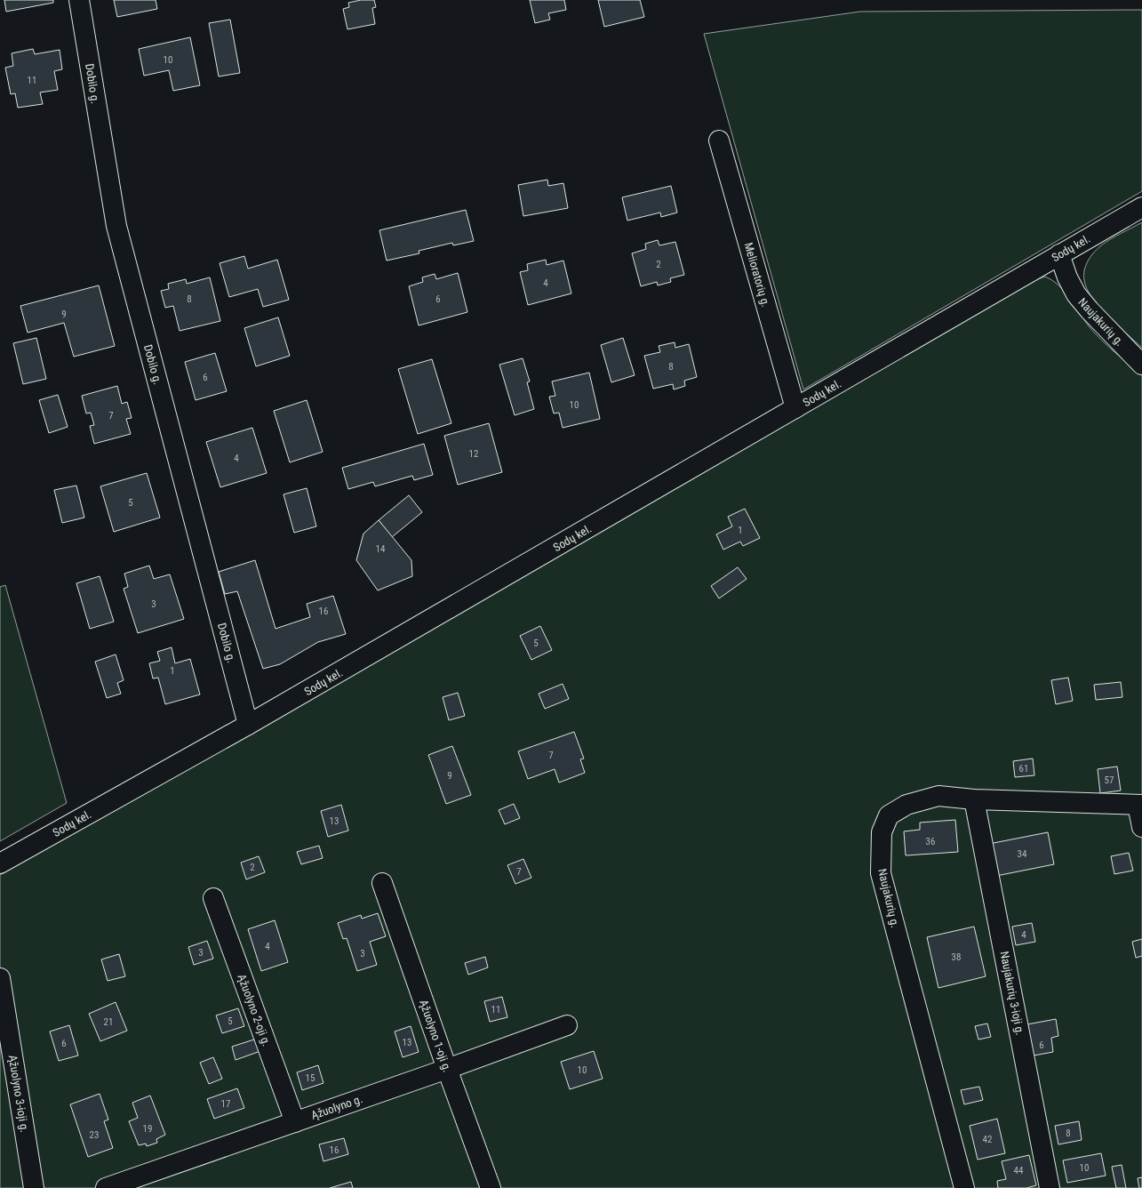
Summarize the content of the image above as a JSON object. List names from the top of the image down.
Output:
{
  "streets": {
    "street": [
      "Dobilo g.",
      "Sodų kel.",
      "Melioratorių g.",
      "Naujakurių g.",
      "Naujakurių 3-ioji g.",
      "Ąžuolyno 2-oji g.",
      "Ąžuolyno 1-oji g.",
      "Ąžuolyno 3-ioji g.",
      "Ąžuolyno g."
    ]
  },
  "crossings": [
    ["Dobilo g.", "Sodų kel."],
    ["Sodų kel.", "Melioratorių g."],
    ["Sodų kel.", "Naujakurių g."],
    ["Naujakurių g.", "Naujakurių 3-ioji g."],
    ["Ąžuolyno 2-oji g.", "Ąžuolyno g."],
    ["Ąžuolyno 1-oji g.", "Ąžuolyno g."]
  ],
  "house_numbers": [
    "10",
    "11",
    "2",
    "4",
    "8",
    "6",
    "9",
    "8",
    "6",
    "10",
    "7",
    "12",
    "4",
    "5",
    "1",
    "14",
    "3",
    "16",
    "5",
    "1",
    "7",
    "61",
    "9",
    "57",
    "13",
    "36",
    "34",
    "2",
    "7",
    "4",
    "4",
    "3",
    "3",
    "38",
    "11",
    "5",
    "21",
    "13",
    "6",
    "6",
    "10",
    "15",
    "17",
    "19",
    "8",
    "23",
    "42",
    "16",
    "10",
    "44"
  ]
}
